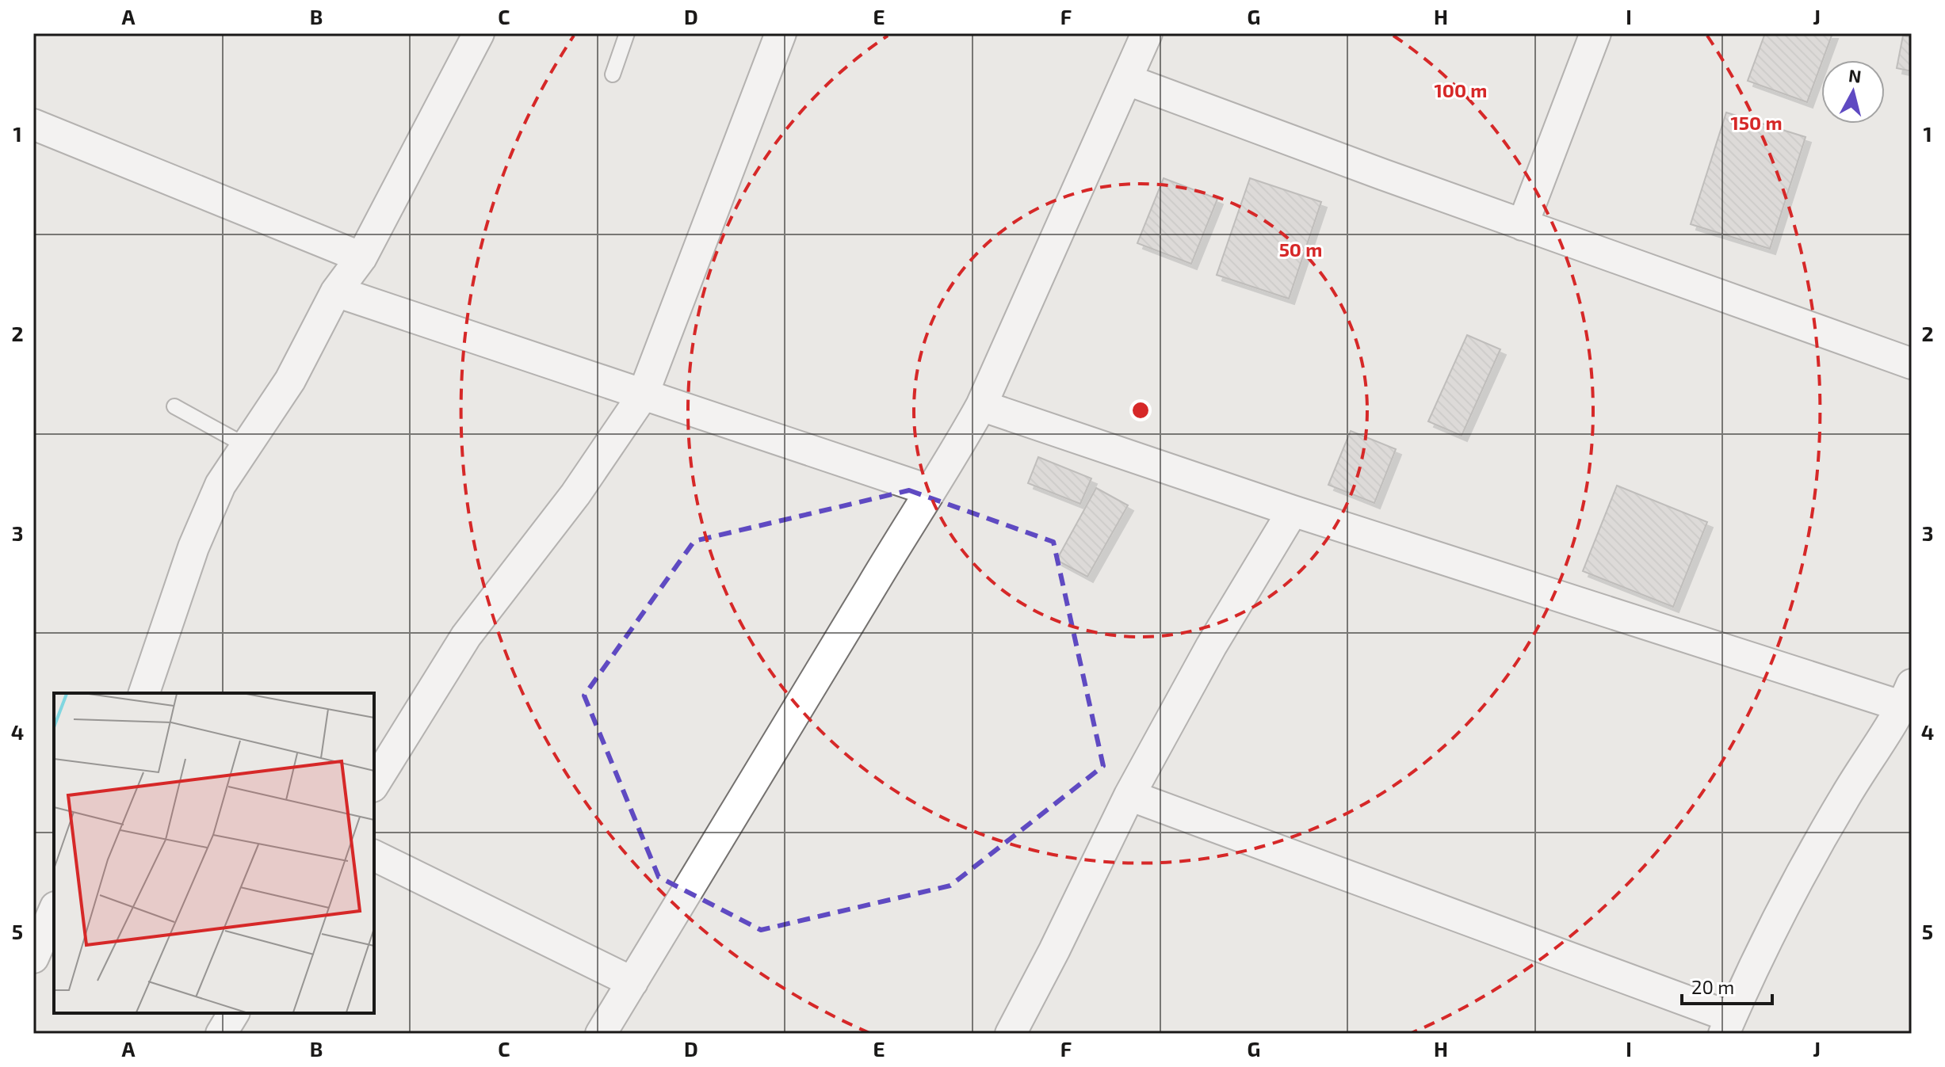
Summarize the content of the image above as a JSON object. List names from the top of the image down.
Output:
{
  "scale_bar": "20 m",
  "north": "top",
  "grid": {
    "columns": [
      "A",
      "B",
      "C",
      "D",
      "E",
      "F",
      "G",
      "H",
      "I",
      "J"
    ],
    "rows": [
      "1",
      "2",
      "3",
      "4",
      "5"
    ]
  },
  "rings": ["100 m", "150 m", "50 m"]
}
